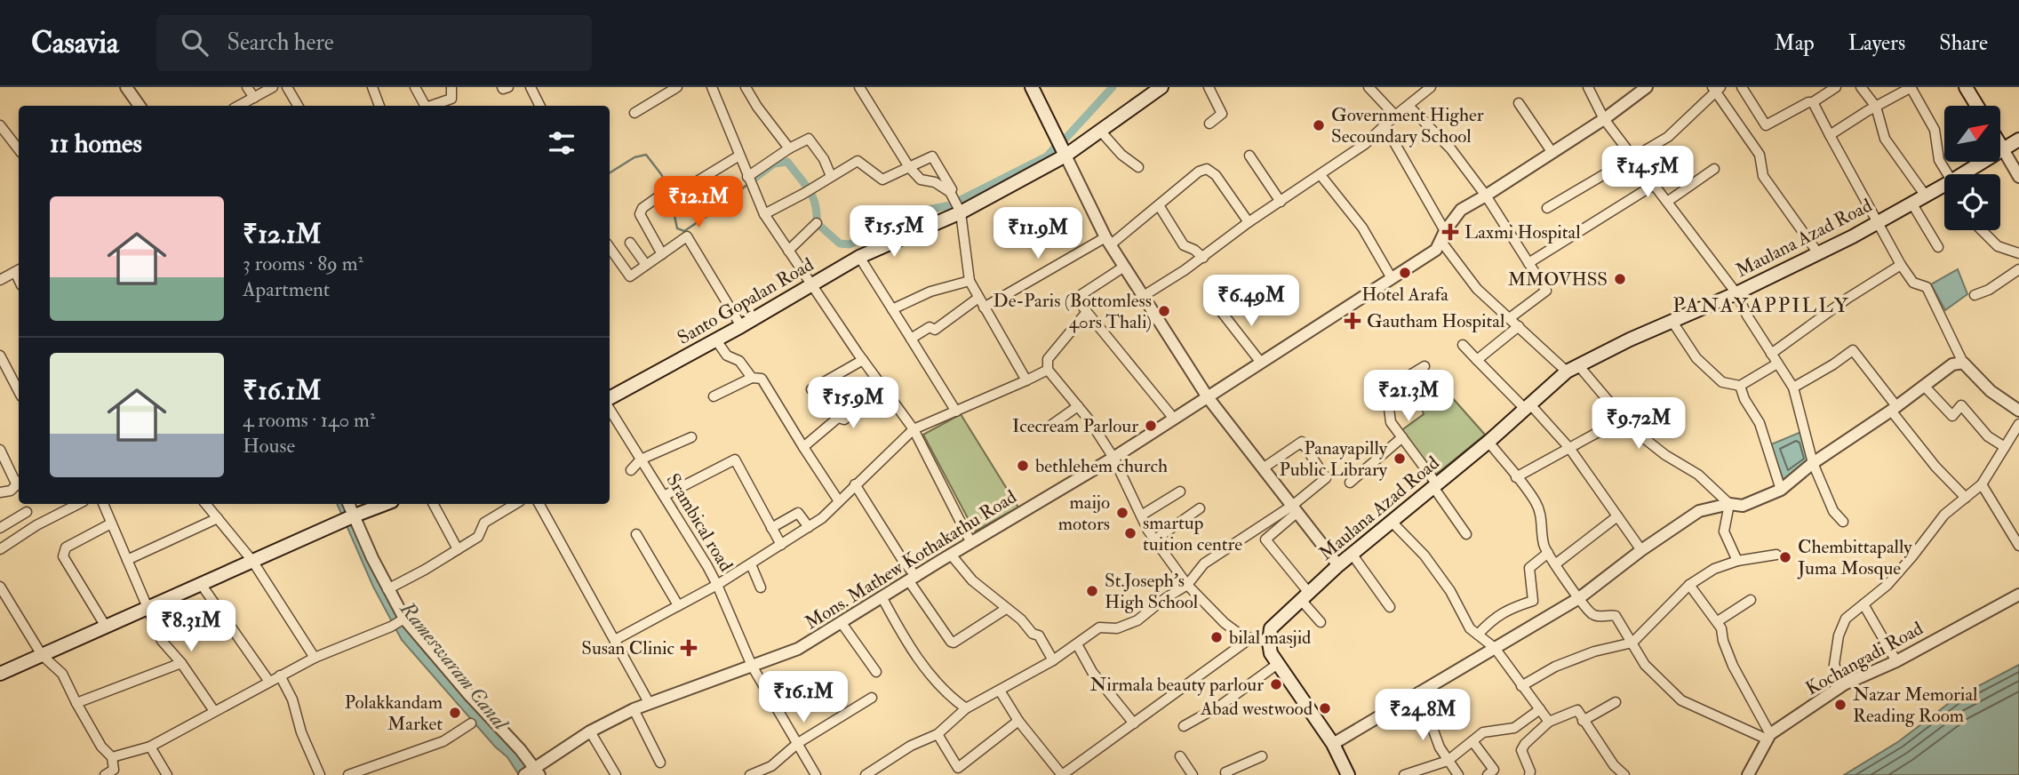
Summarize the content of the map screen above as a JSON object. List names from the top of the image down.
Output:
{
  "streets": {
    "main road": ["Maulana Azad Road", "Santo Gopalan Road"],
    "street": ["Srambical road", "Mons. Mathew Kothakathu Road", "Kochangadi Road"]
  },
  "crossings": [
    ["Srambical road", "Mons. Mathew Kothakathu Road"]
  ],
  "districts": ["PANAYAPPILLY"],
  "water": ["Rameswaram Canal"],
  "places": {
    "other": [
      "Government Higher Secoundary School",
      "Hotel Arafa",
      "MMOVHSS",
      "De-Paris (Bottomless 40rs Thali)",
      "Icecream Parlour",
      "Panayapilly Public Library",
      "bethlehem church",
      "maijo motors",
      "smartup tuition centre",
      "Chembittapally Juma Mosque",
      "St.Joseph's High School",
      "bilal masjid",
      "Nirmala beauty parlour",
      "Nazar Memorial Reading Room",
      "Abad westwood",
      "Polakkandam Market"
    ],
    "health": ["Laxmi Hospital", "Gautham Hospital", "Susan Clinic"]
  },
  "north": "top right",
  "page": {
    "header": "Casavia",
    "search": "Search here",
    "nav": ["Map", "Layers", "Share"],
    "heading": "11 homes",
    "price": [
      "₹14.5M",
      "₹12.1M",
      "₹15.5M",
      "₹11.9M",
      "₹6.49M",
      "₹21.3M",
      "₹15.9M",
      "₹9.72M",
      "₹8.31M",
      "₹16.1M",
      "₹24.8M"
    ],
    "list": [
      {
        "name": "₹12.1M",
        "note": "3 rooms · 89 m² · Apartment"
      },
      {
        "name": "₹16.1M",
        "note": "4 rooms · 140 m² · House"
      }
    ]
  }
}
